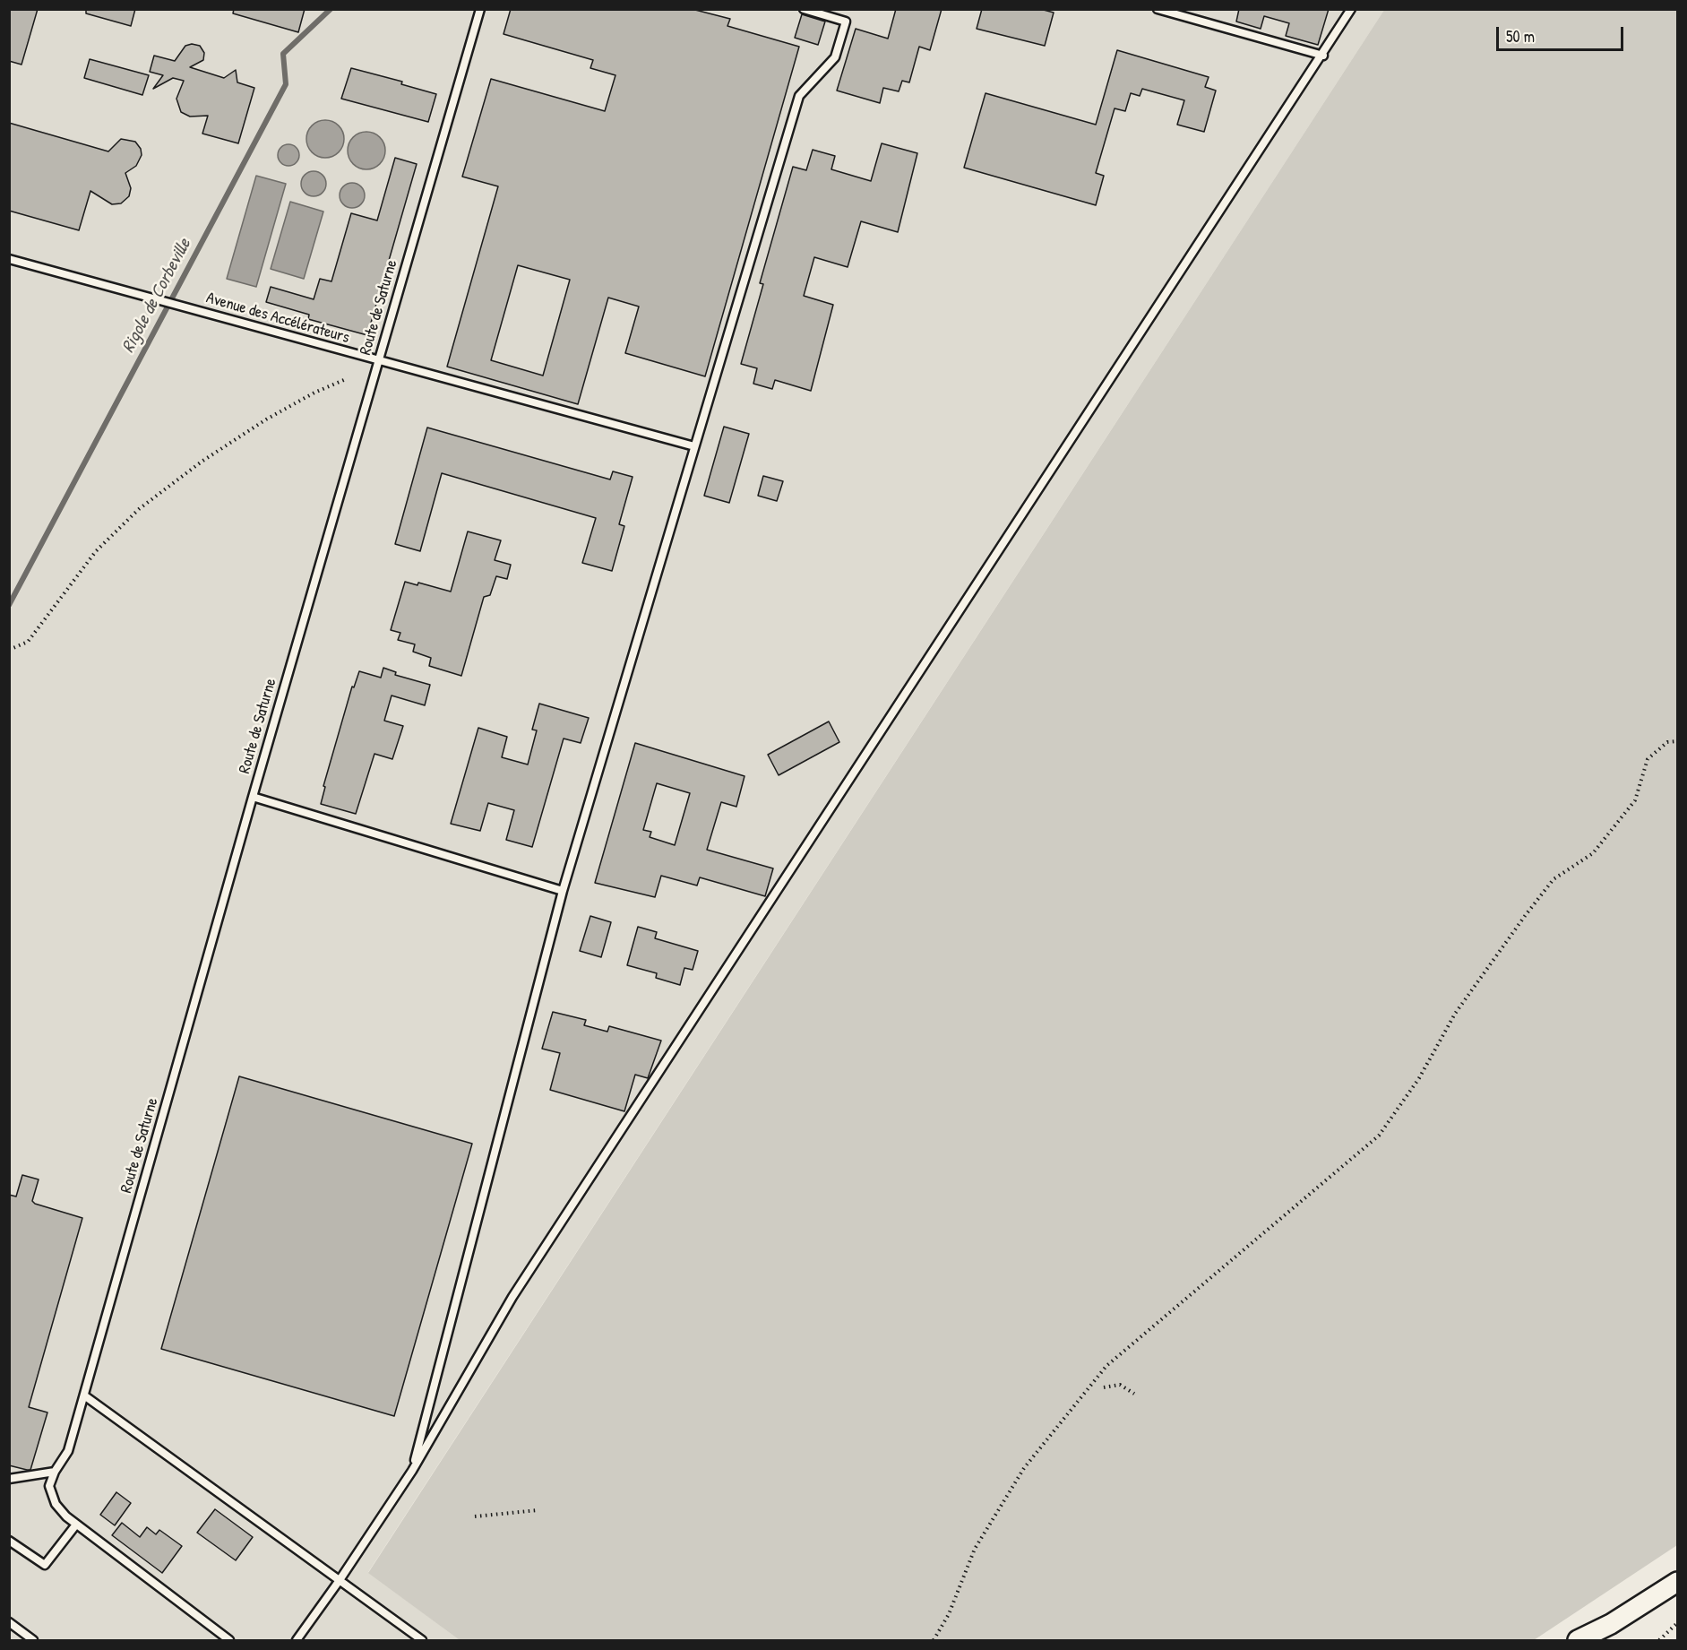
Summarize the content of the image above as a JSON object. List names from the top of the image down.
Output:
{
  "streets": {
    "lane": ["Route de Saturne", "Avenue des Accélérateurs"]
  },
  "crossings": [
    ["Route de Saturne", "Avenue des Accélérateurs"]
  ],
  "water": ["Rigole de Corbeville"],
  "scale_bar": "50 m"
}
